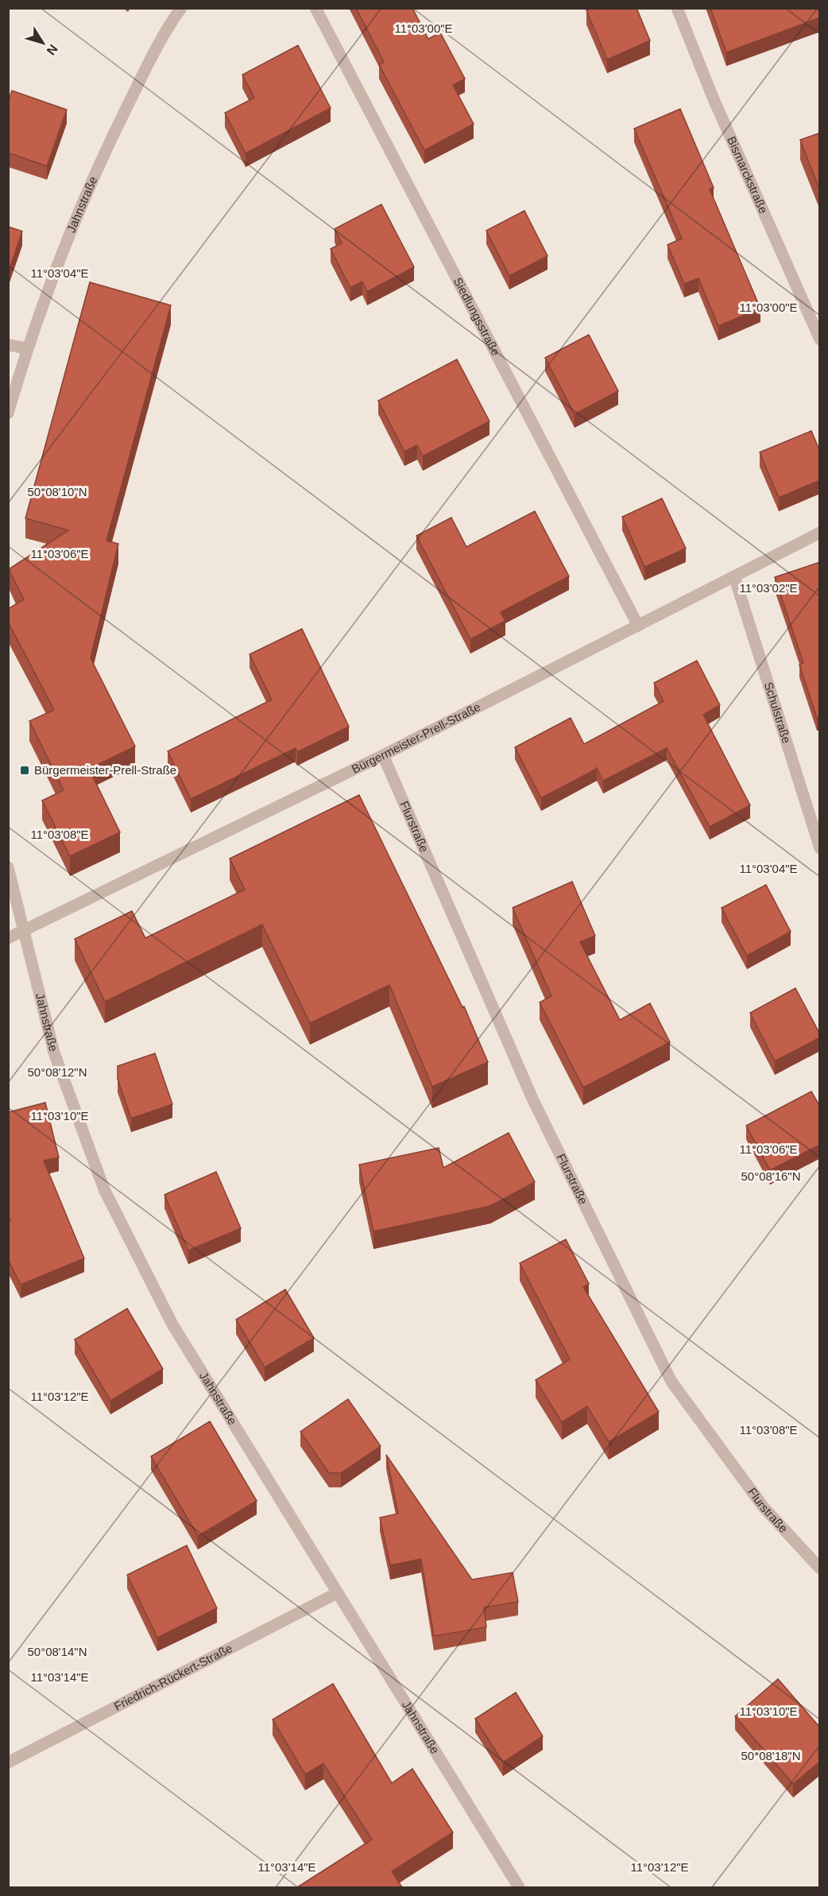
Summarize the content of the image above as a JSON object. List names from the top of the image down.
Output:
{
  "streets": {
    "street": [
      "Bismarckstraße",
      "Jahnstraße",
      "Siedlungsstraße",
      "Schulstraße",
      "Bürgermeister-Prell-Straße",
      "Flurstraße",
      "Friedrich-Rückert-Straße"
    ]
  },
  "crossings": [
    ["Jahnstraße", "Bürgermeister-Prell-Straße"],
    ["Jahnstraße", "Friedrich-Rückert-Straße"],
    ["Siedlungsstraße", "Bürgermeister-Prell-Straße"],
    ["Schulstraße", "Bürgermeister-Prell-Straße"],
    ["Bürgermeister-Prell-Straße", "Flurstraße"]
  ],
  "places": {
    "transit": ["Bürgermeister-Prell-Straße"]
  },
  "north": "bottom right",
  "coordinates": [
    "11°03'00\"E",
    "11°03'04\"E",
    "50°08'10\"N",
    "11°03'06\"E",
    "11°03'02\"E",
    "11°03'08\"E",
    "50°08'12\"N",
    "11°03'10\"E",
    "50°08'16\"N",
    "11°03'12\"E",
    "50°08'14\"N",
    "11°03'14\"E",
    "50°08'18\"N"
  ]
}
